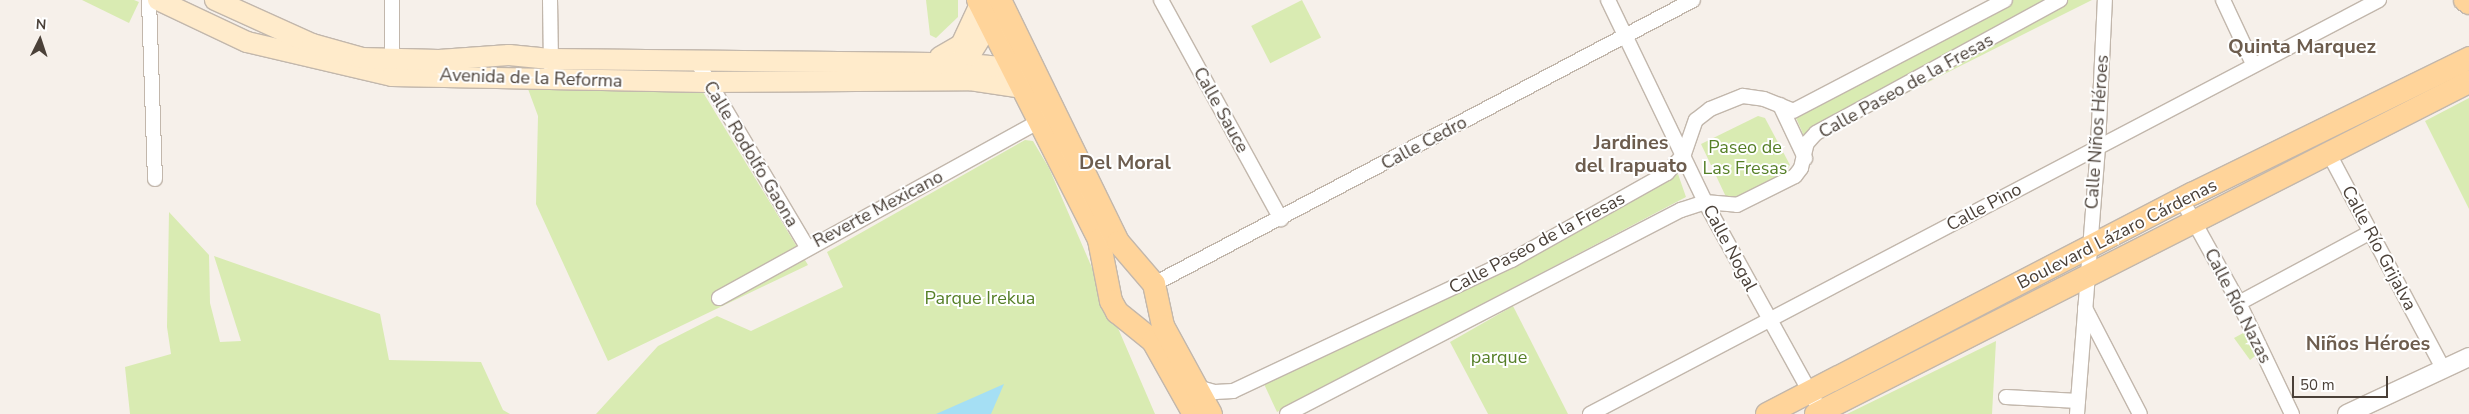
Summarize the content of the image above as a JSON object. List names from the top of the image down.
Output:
{
  "streets": {
    "main road": ["Avenida de la Reforma", "Boulevard Lázaro Cárdenas"],
    "street": [
      "Calle Paseo de la Fresas",
      "Calle Sauce",
      "Calle Niños Héroes",
      "Calle Cedro",
      "Calle Rodolfo Gaona",
      "Calle Pino",
      "Reverte Mexicano",
      "Calle Nogal",
      "Calle Río Grijalva",
      "Calle Río Nazas"
    ]
  },
  "crossings": [
    ["Avenida de la Reforma", "Calle Rodolfo Gaona"],
    ["Calle Paseo de la Fresas", "Calle Nogal"],
    ["Calle Sauce", "Calle Cedro"],
    ["Calle Niños Héroes", "Calle Pino"],
    ["Calle Niños Héroes", "Boulevard Lázaro Cárdenas"],
    ["Calle Cedro", "Calle Nogal"],
    ["Calle Rodolfo Gaona", "Reverte Mexicano"],
    ["Calle Pino", "Calle Nogal"],
    ["Boulevard Lázaro Cárdenas", "Calle Nogal"],
    ["Boulevard Lázaro Cárdenas", "Calle Río Grijalva"],
    ["Boulevard Lázaro Cárdenas", "Calle Río Nazas"]
  ],
  "districts": [
    "Quinta Marquez",
    "Jardines del Irapuato",
    "Del Moral",
    "Niños Héroes"
  ],
  "parks": ["Paseo de Las Fresas", "Parque Irekua", "parque"],
  "scale_bar": "50 m",
  "north": "top"
}
